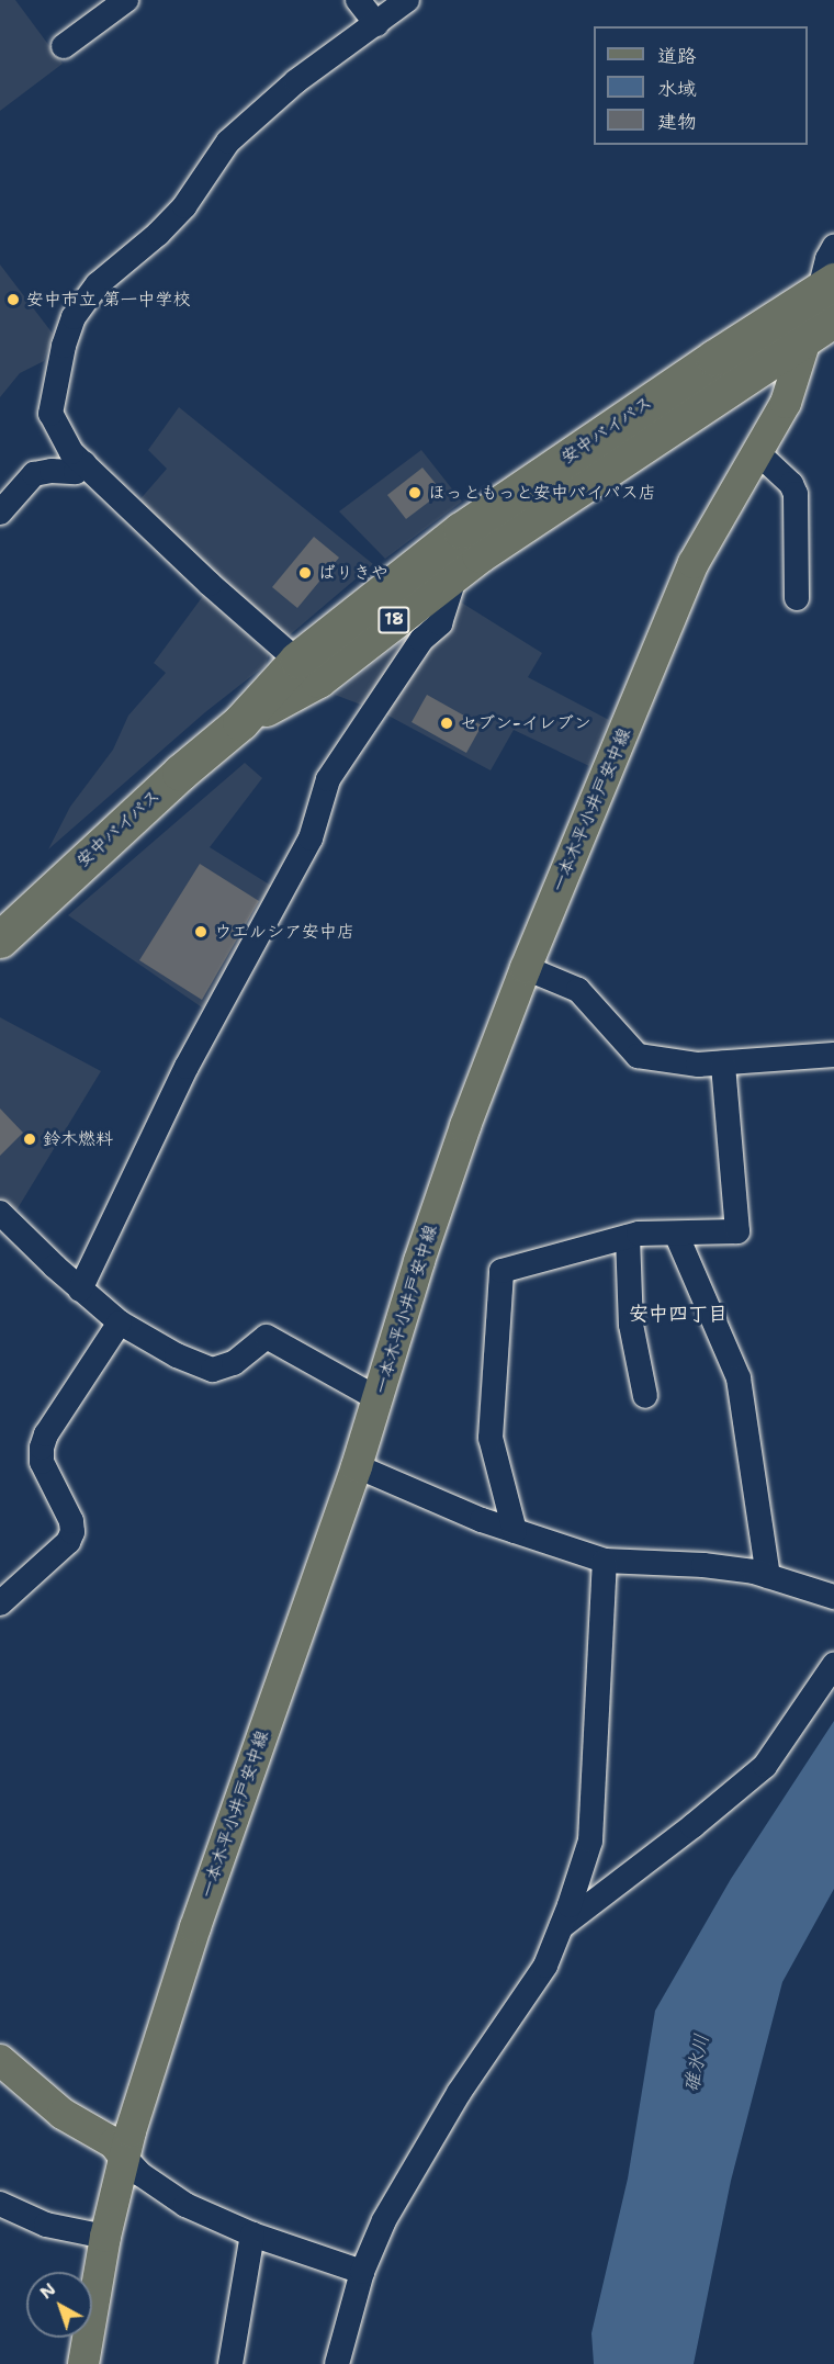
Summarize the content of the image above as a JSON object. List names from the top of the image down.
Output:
{
  "streets": {
    "highway": ["安中バイパス", "18"],
    "main road": ["一本木平小井戸安中線"]
  },
  "crossings": [
    ["安中バイパス", "一本木平小井戸安中線"]
  ],
  "districts": ["安中四丁目"],
  "water": ["碓氷川"],
  "places": [
    "安中市立 第一中学校",
    "ほっともっと安中バイパス店",
    "ばりきや",
    "セブン-イレブン",
    "ウエルシア安中店",
    "鈴木燃料"
  ],
  "legend": ["道路", "水域", "建物"],
  "north": "top left"
}
